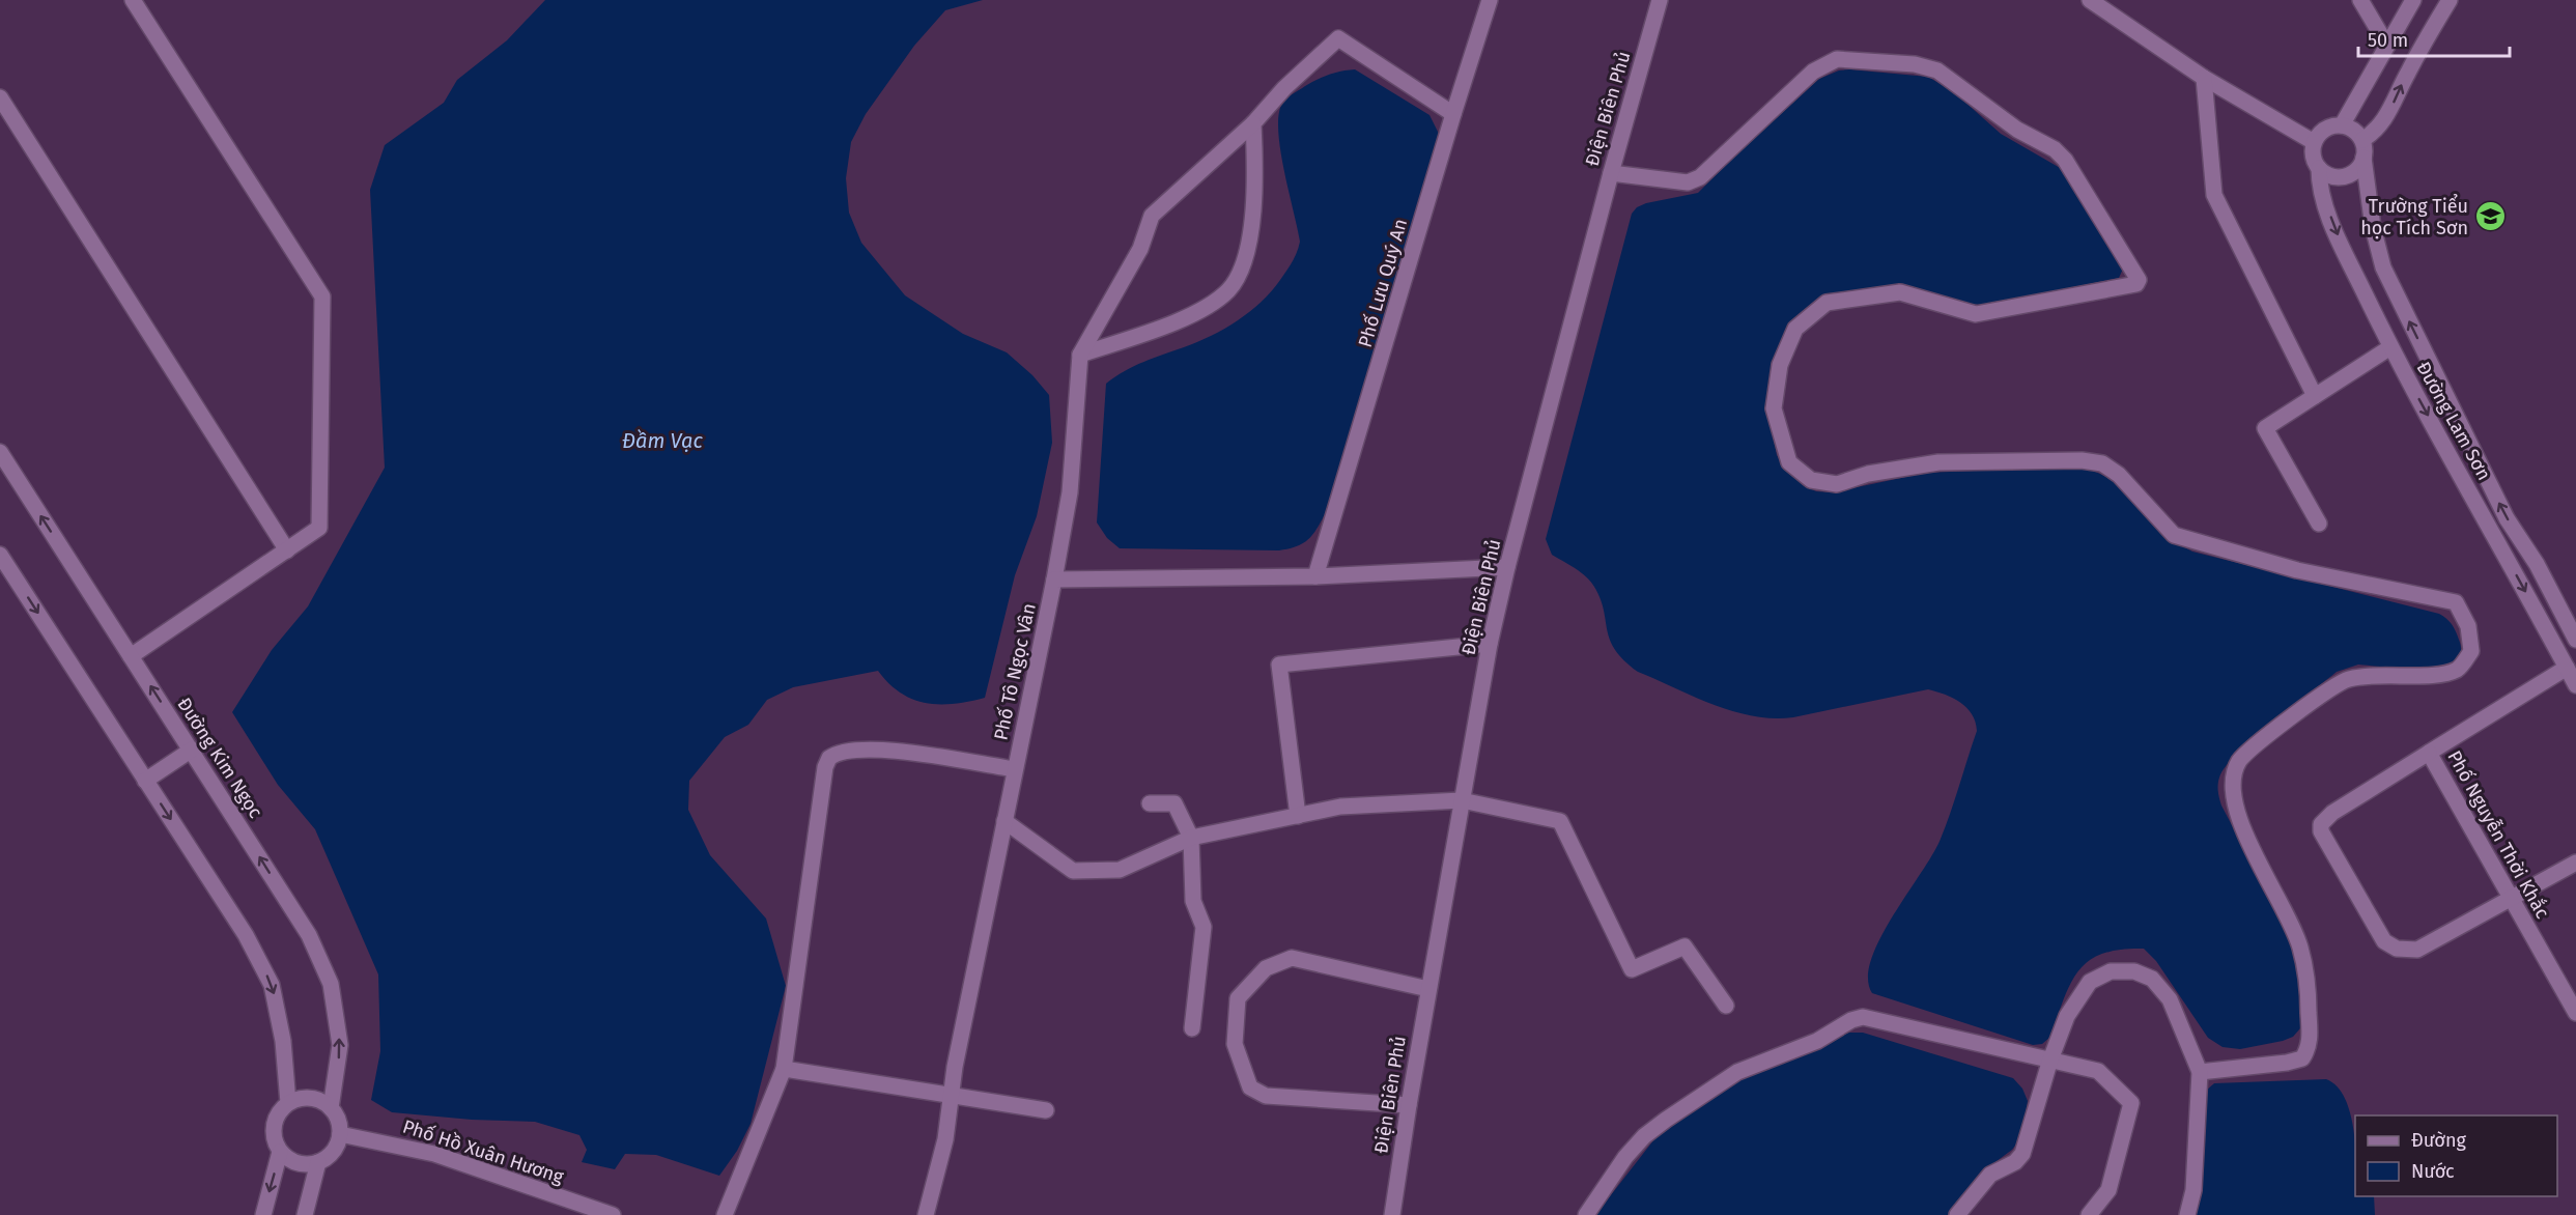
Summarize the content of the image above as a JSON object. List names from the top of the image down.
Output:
{
  "streets": {
    "street": [
      "Điện Biên Phủ",
      "Phố Lưu Quý An",
      "Đường Lam Sơn",
      "Phố Tô Ngọc Vân",
      "Đường Kim Ngọc",
      "Phố Nguyễn Thời Khắc",
      "Phố Hồ Xuân Hương"
    ]
  },
  "crossings": [
    ["Đường Lam Sơn", "Phố Nguyễn Thời Khắc"],
    ["Đường Kim Ngọc", "Phố Hồ Xuân Hương"]
  ],
  "water": ["Đầm Vạc"],
  "places": {
    "school or university": ["Trường Tiểu học Tích Sơn"]
  },
  "legend": ["Đường", "Nước"],
  "scale_bar": "50 m"
}
